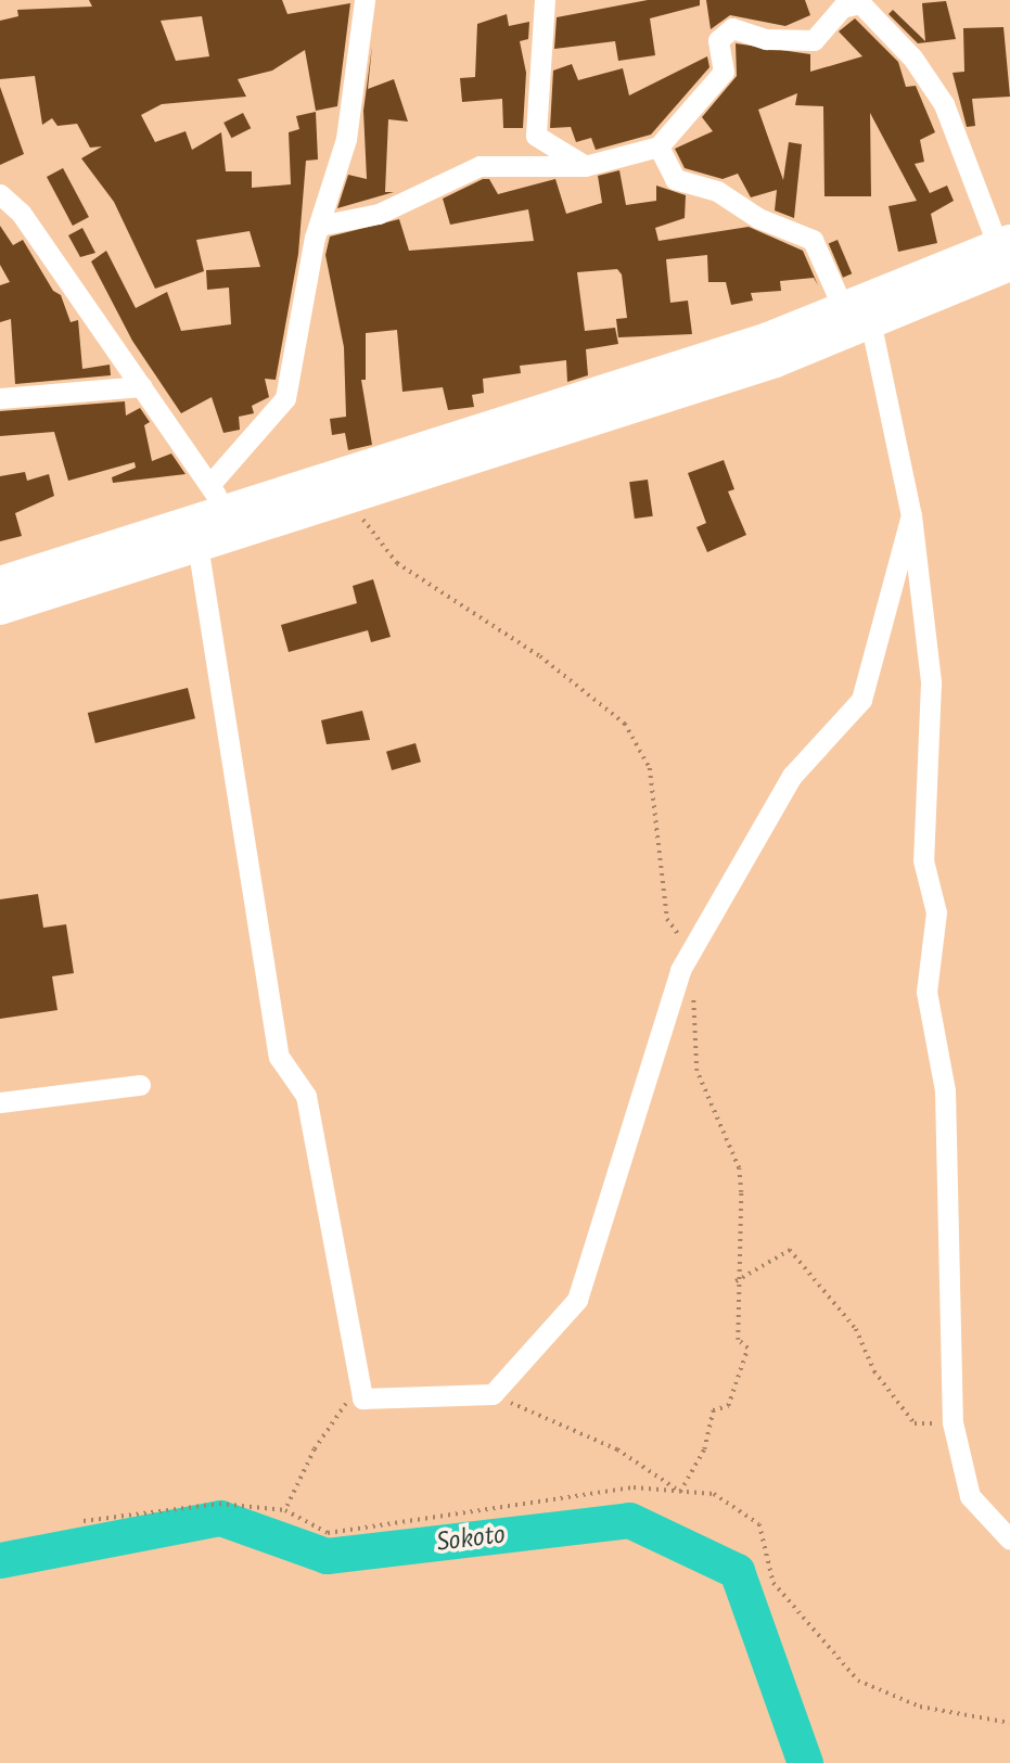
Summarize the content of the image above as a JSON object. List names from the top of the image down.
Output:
{
  "water": ["Sokoto"]
}
